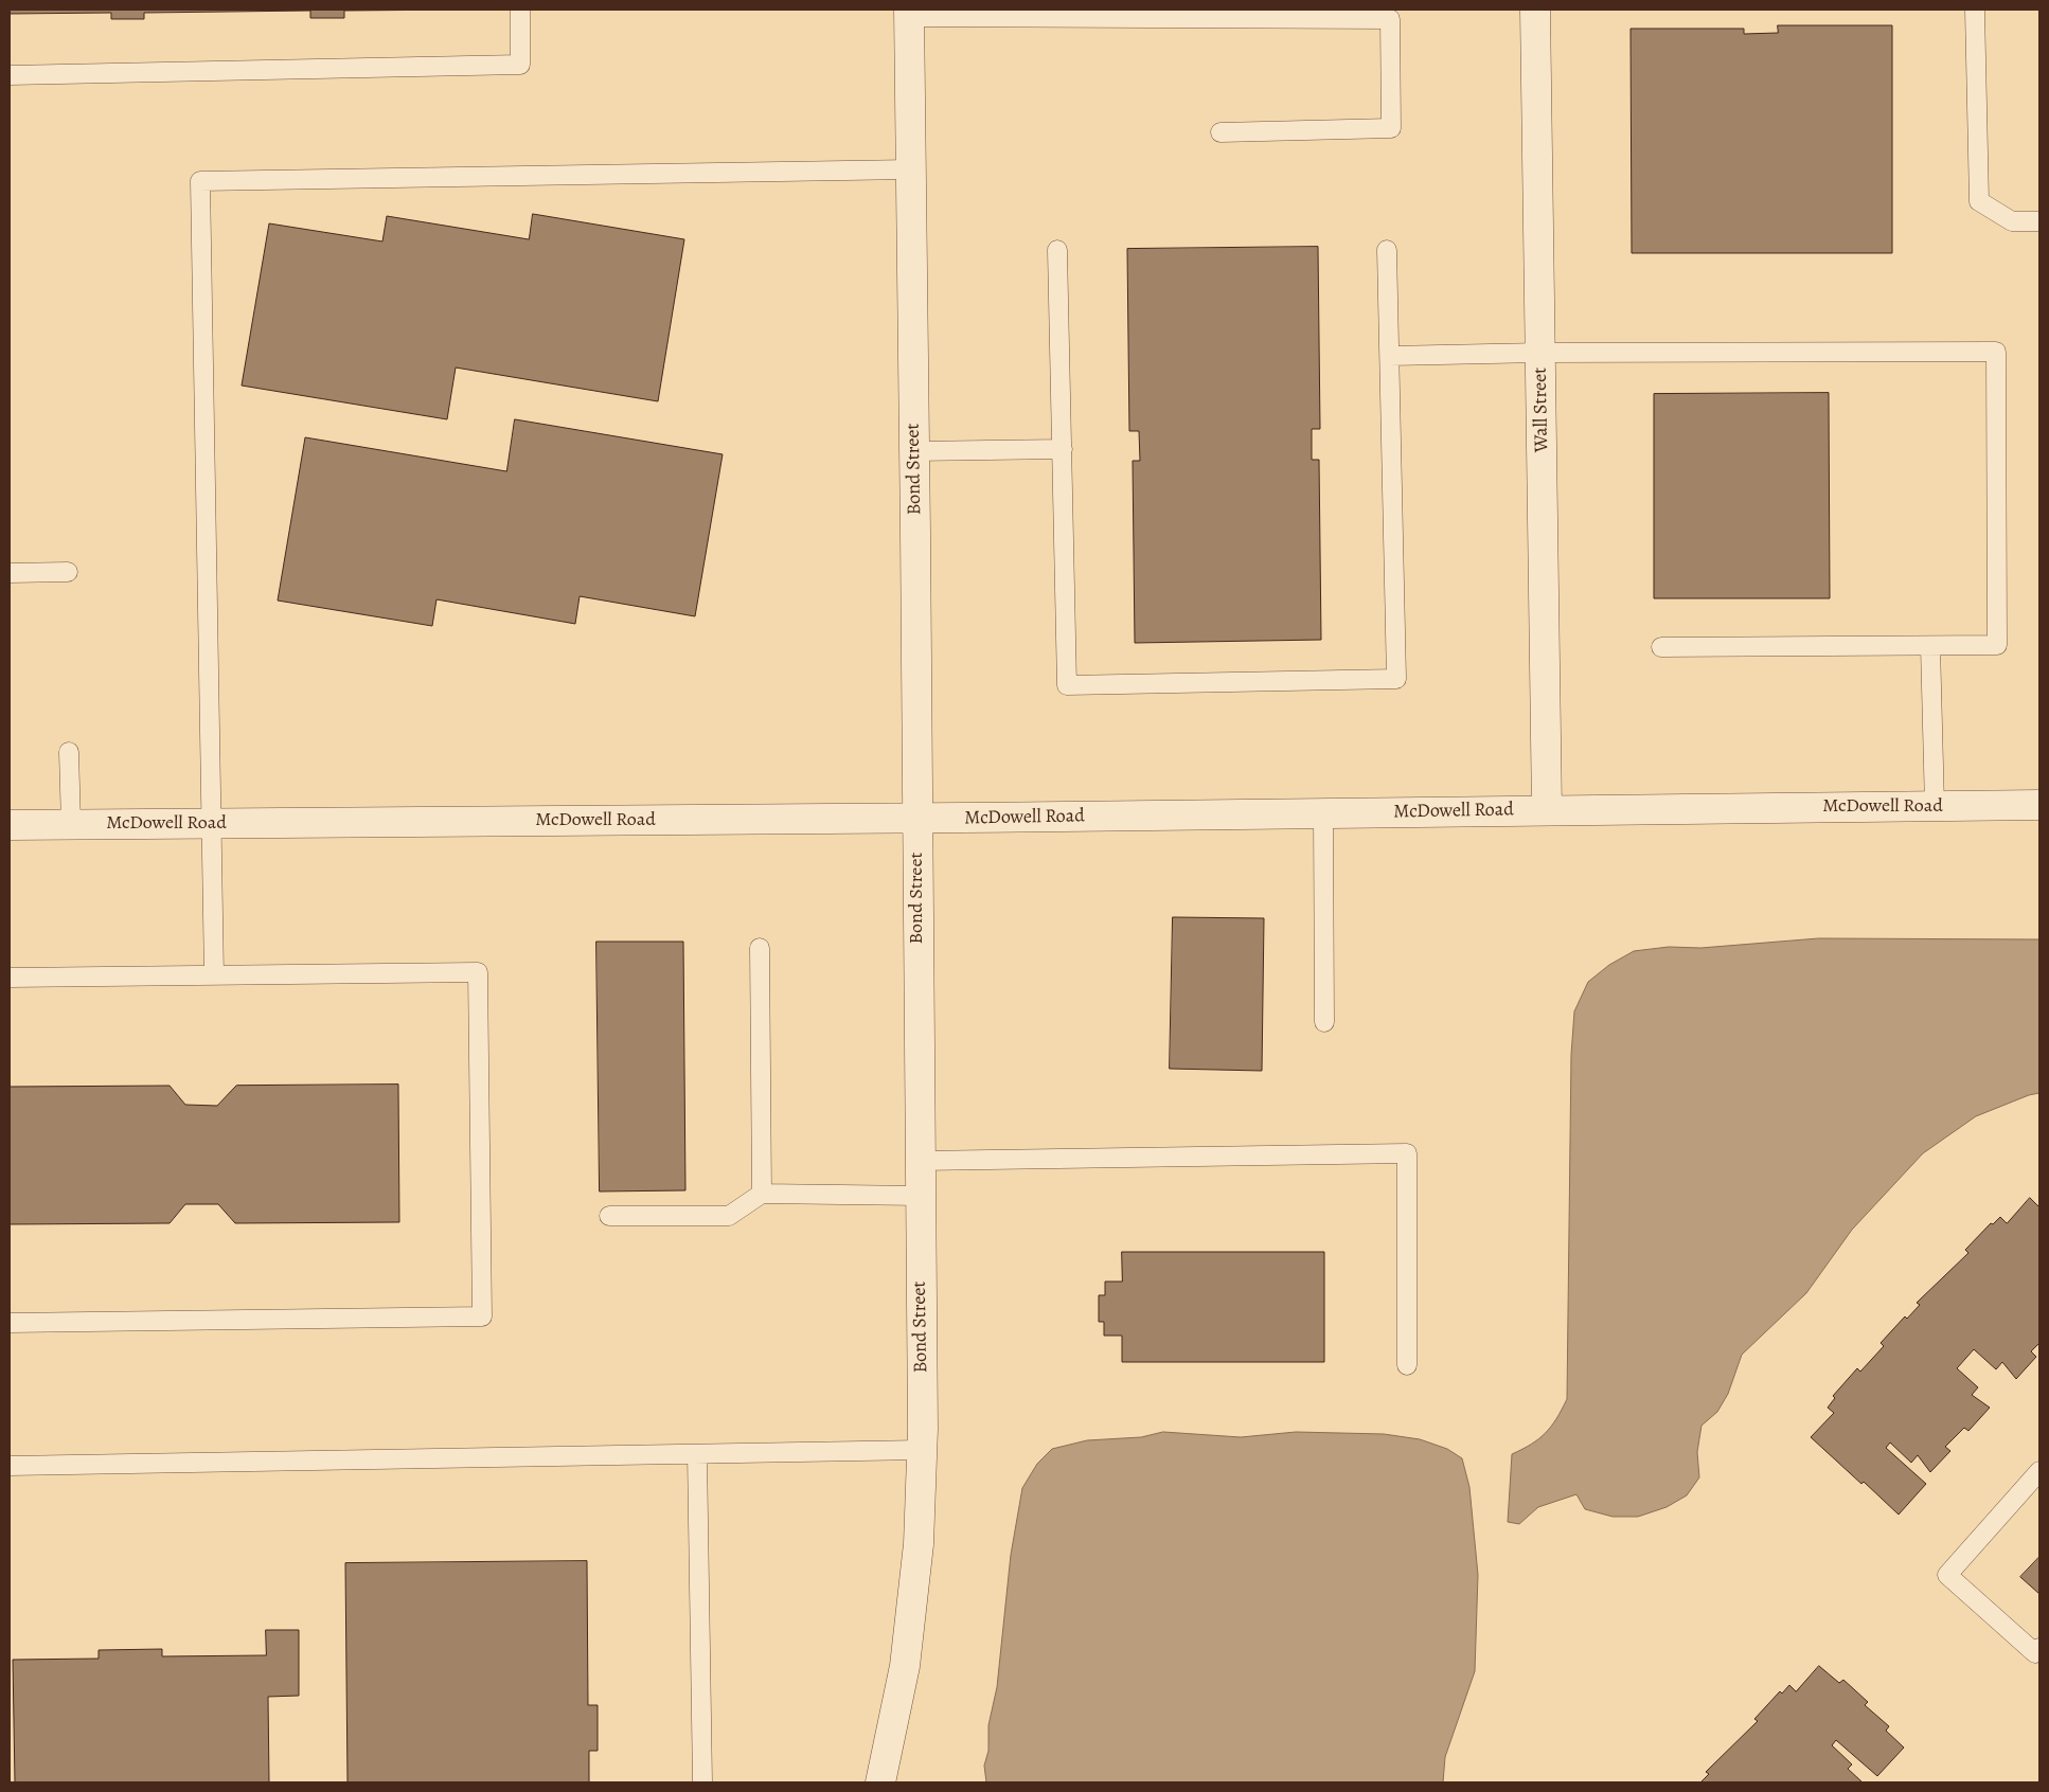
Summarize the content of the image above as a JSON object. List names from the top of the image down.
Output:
{
  "streets": {
    "street": ["Wall Street", "Bond Street", "McDowell Road"]
  },
  "crossings": [
    ["Wall Street", "McDowell Road"],
    ["Bond Street", "McDowell Road"]
  ]
}
